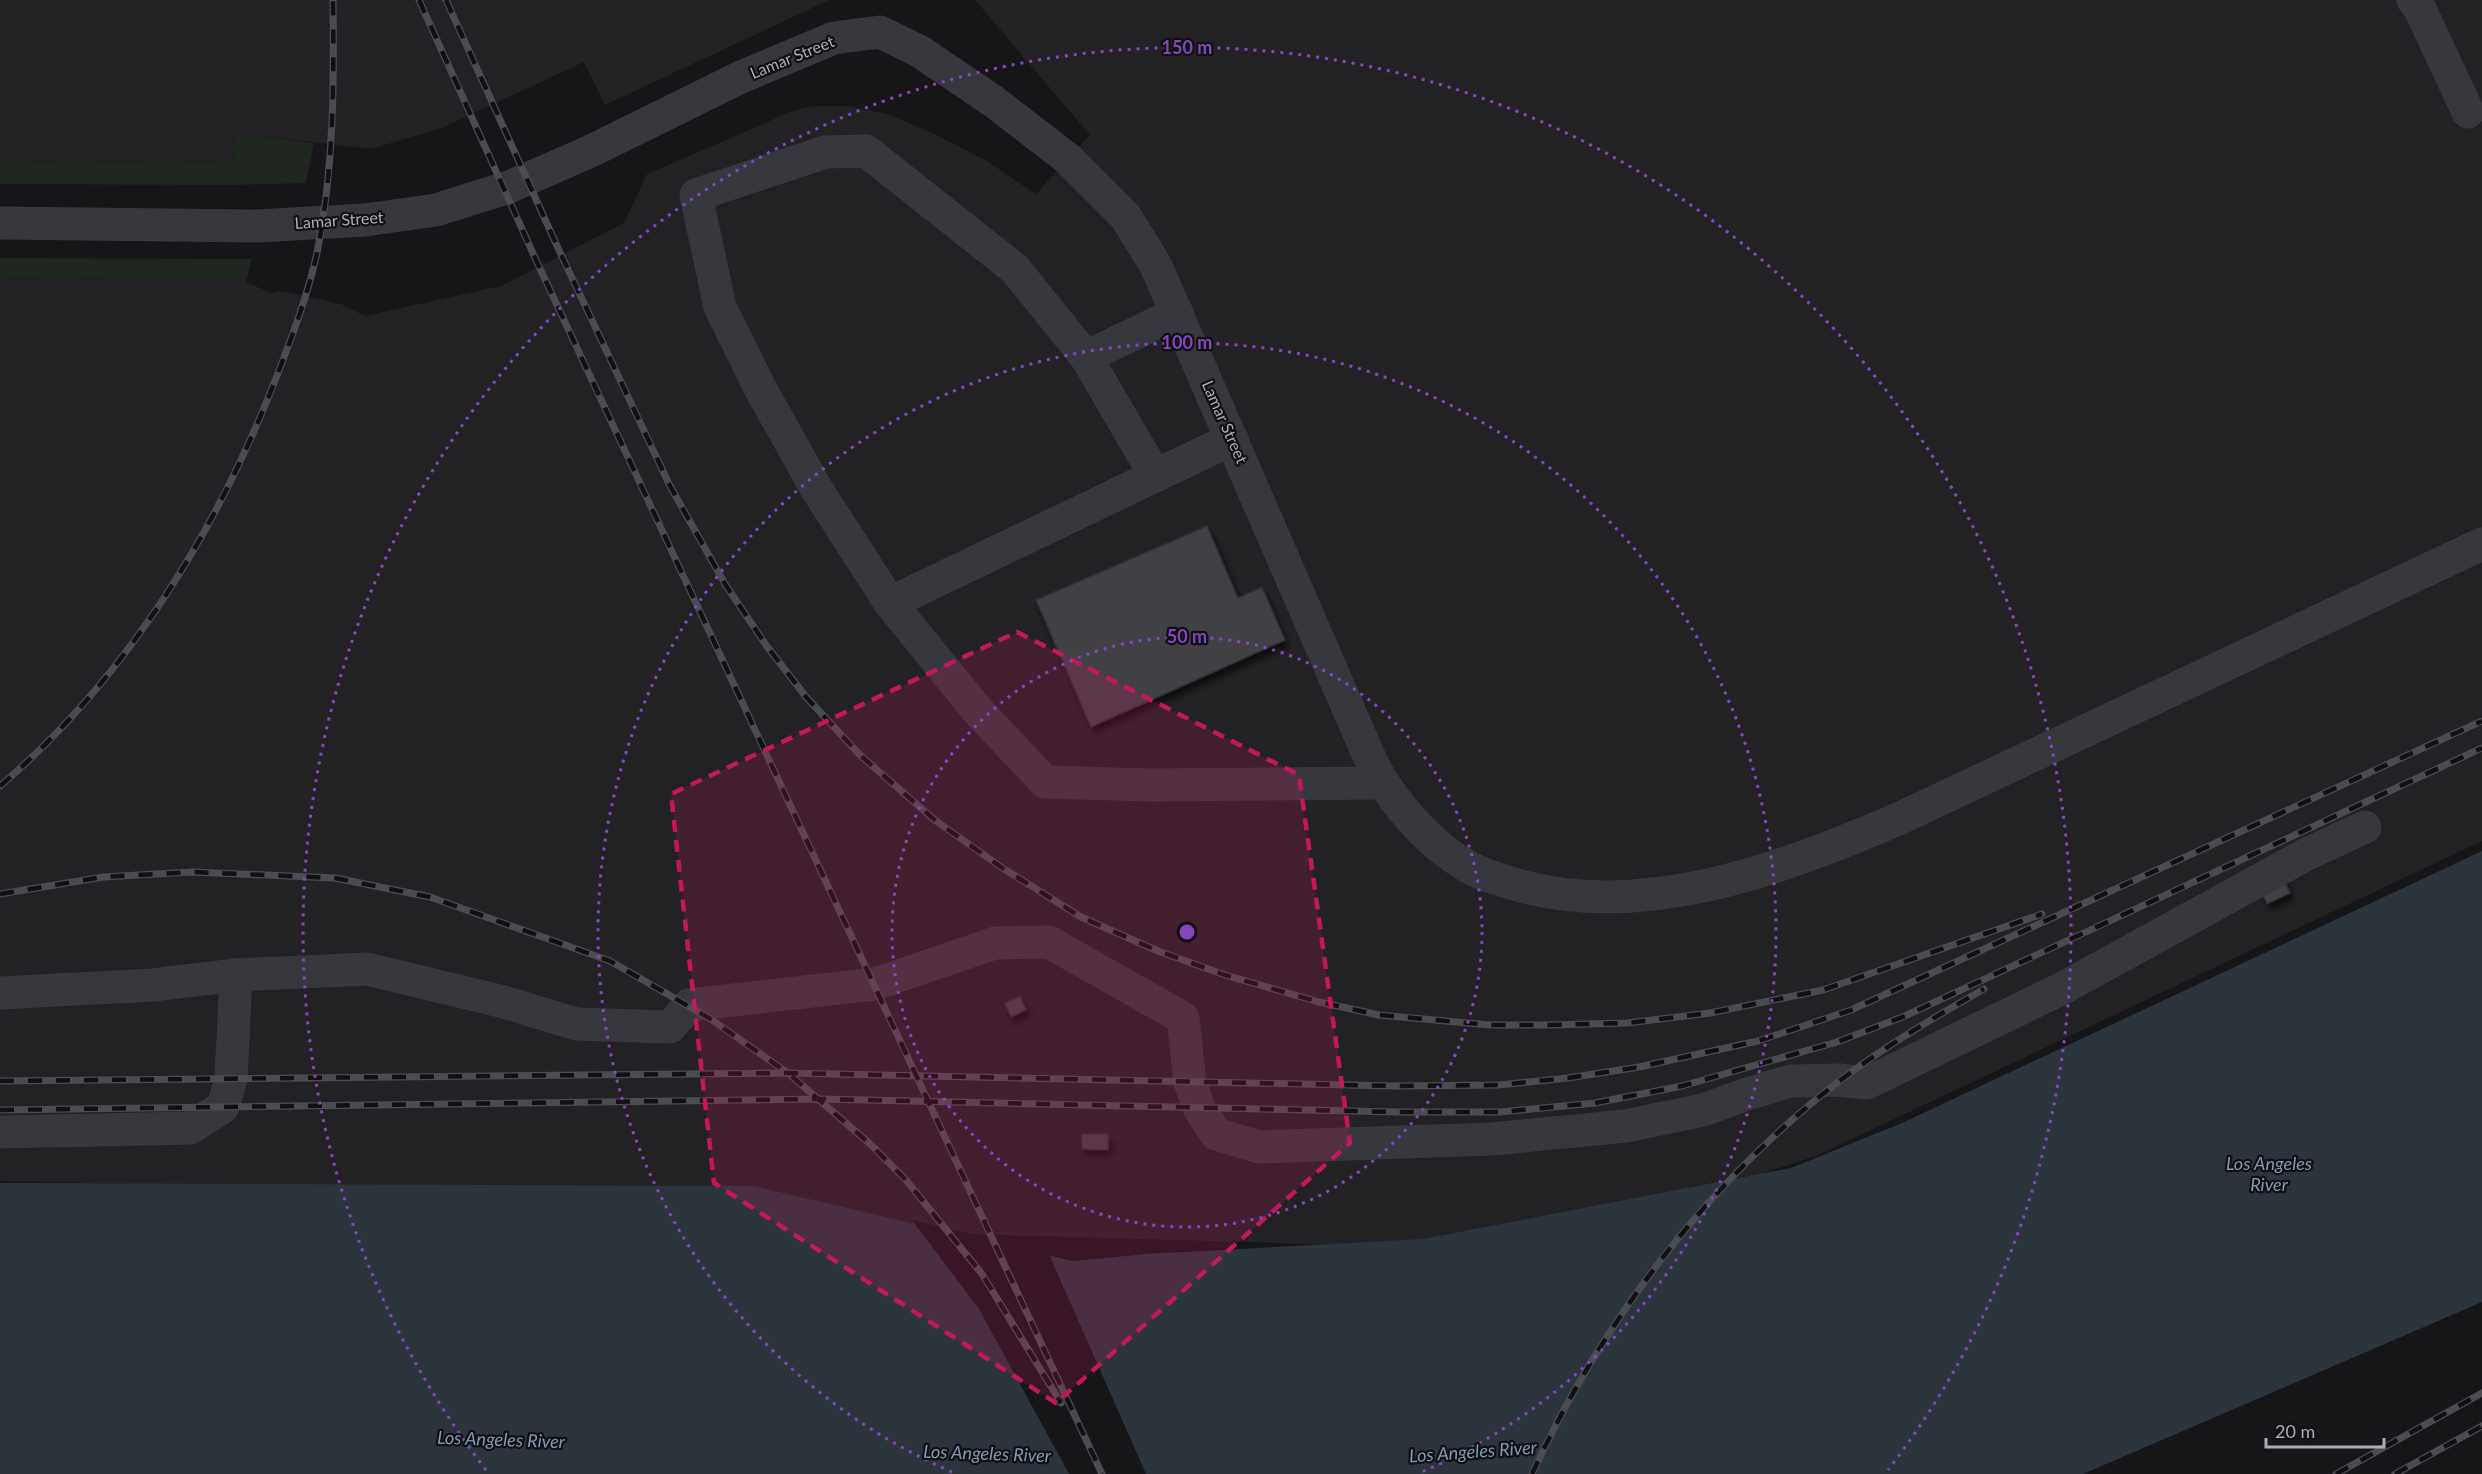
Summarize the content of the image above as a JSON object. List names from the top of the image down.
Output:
{
  "streets": {
    "street": ["Lamar Street"]
  },
  "water": ["Los Angeles River"],
  "scale_bar": "20 m",
  "rings": ["150 m", "100 m", "50 m"]
}
